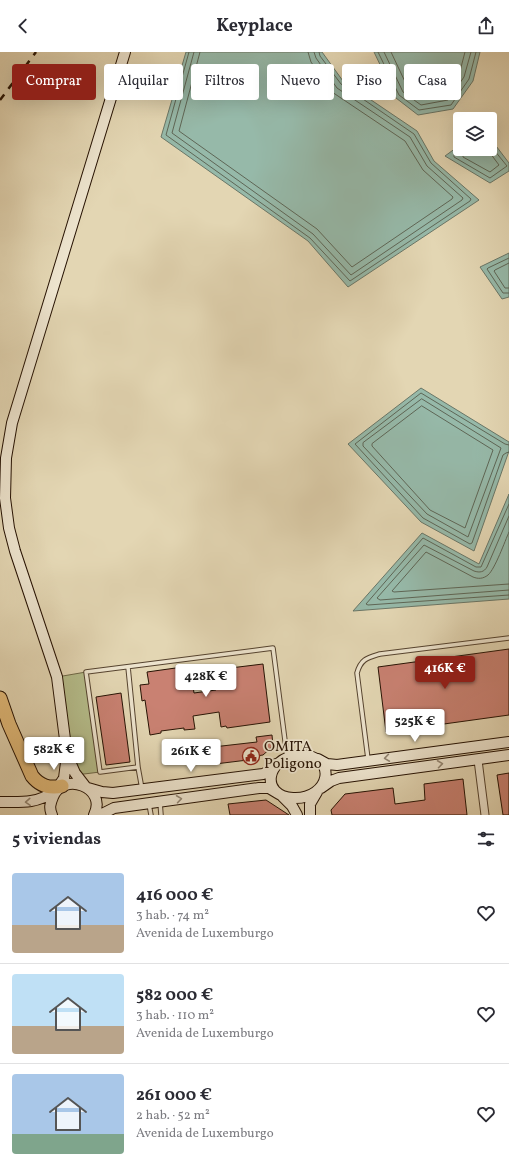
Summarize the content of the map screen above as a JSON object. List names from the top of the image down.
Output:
{
  "places": {
    "public building": ["OMITA Poligono"]
  },
  "page": {
    "header": "Keyplace",
    "chip": [
      "Comprar",
      "Alquilar",
      "Filtros",
      "Nuevo",
      "Piso",
      "Casa"
    ],
    "price": [
      "416K €",
      "428K €",
      "525K €",
      "582K €",
      "261K €"
    ],
    "heading": "5 viviendas",
    "list": [
      {
        "name": "416 000 €",
        "note": "3 hab. · 74 m² · Avenida de Luxemburgo"
      },
      {
        "name": "582 000 €",
        "note": "3 hab. · 110 m² · Avenida de Luxemburgo"
      },
      {
        "name": "261 000 €",
        "note": "2 hab. · 52 m² · Avenida de Luxemburgo"
      }
    ]
  }
}
